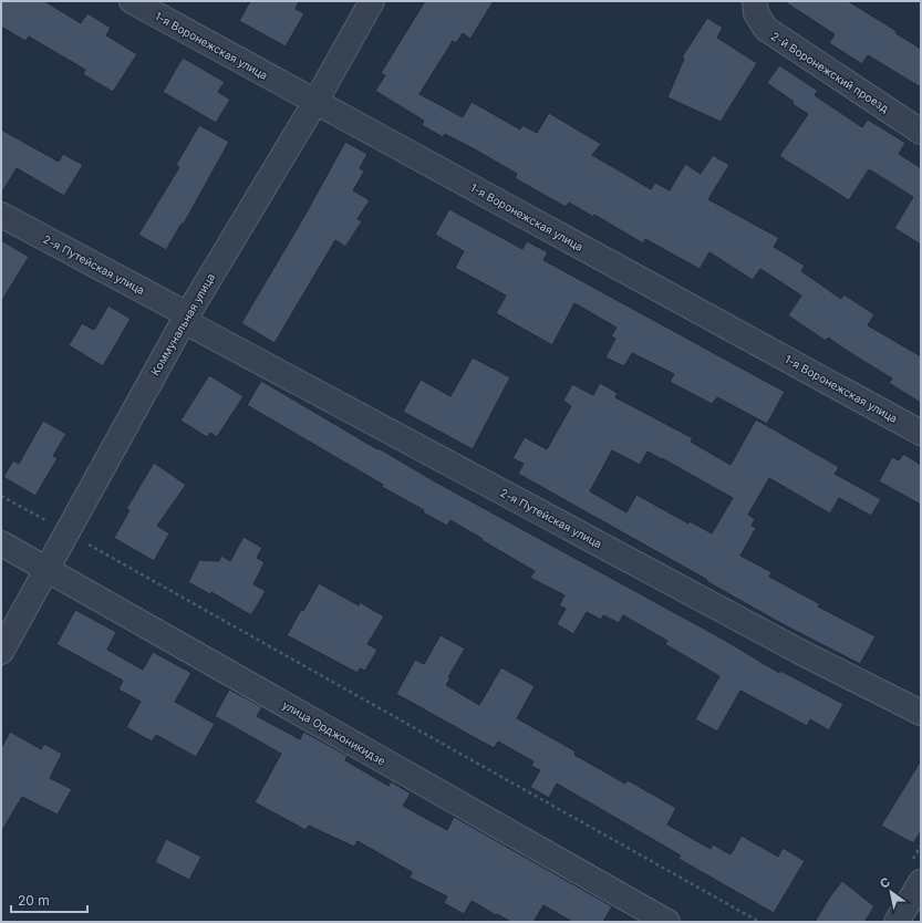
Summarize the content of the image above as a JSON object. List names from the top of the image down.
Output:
{
  "streets": {
    "street": [
      "1-я Воронежская улица",
      "2-й Воронежский проезд",
      "2-я Путейская улица",
      "Коммунальная улица",
      "улица Орджоникидзе"
    ]
  },
  "crossings": [
    ["1-я Воронежская улица", "Коммунальная улица"],
    ["2-я Путейская улица", "Коммунальная улица"],
    ["Коммунальная улица", "улица Орджоникидзе"]
  ],
  "scale_bar": "20 m",
  "north": "top left"
}
